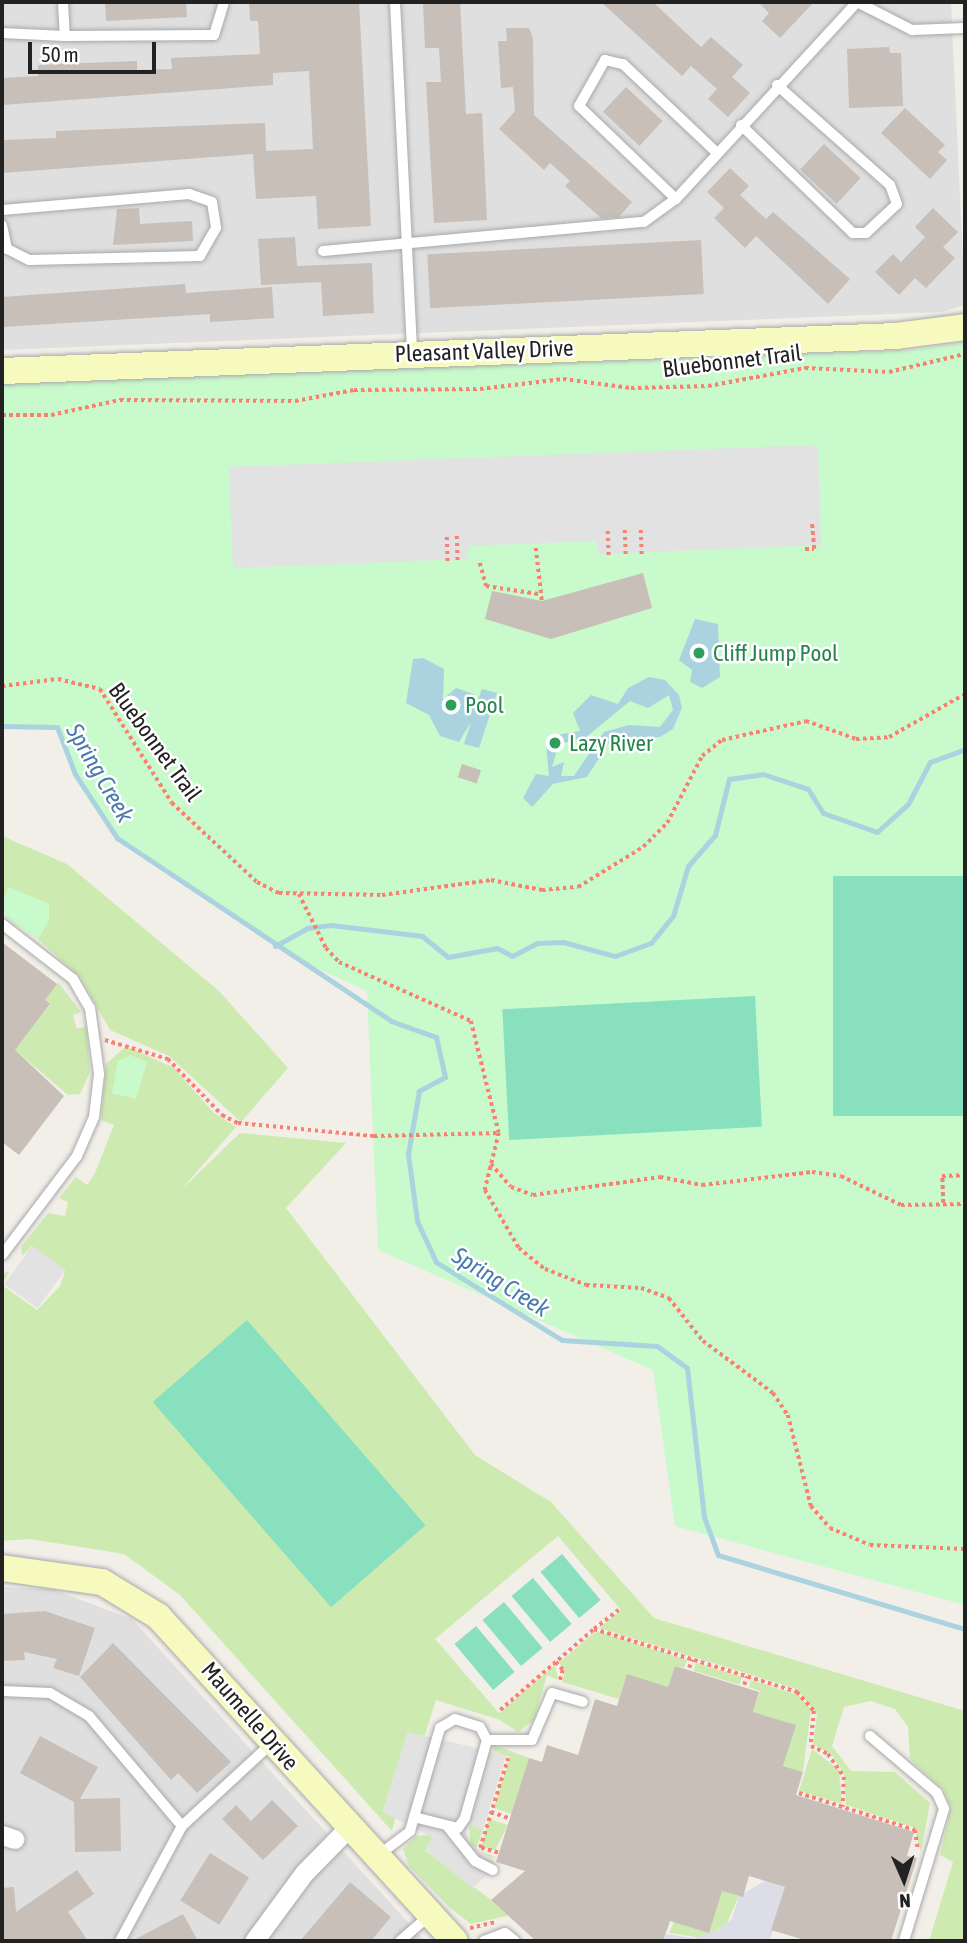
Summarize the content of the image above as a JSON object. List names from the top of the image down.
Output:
{
  "streets": {
    "street": ["Pleasant Valley Drive", "Maumelle Drive"],
    "path": ["Bluebonnet Trail"]
  },
  "water": ["Spring Creek"],
  "places": ["Cliff Jump Pool", "Pool", "Lazy River"],
  "scale_bar": "50 m",
  "north": "bottom"
}
